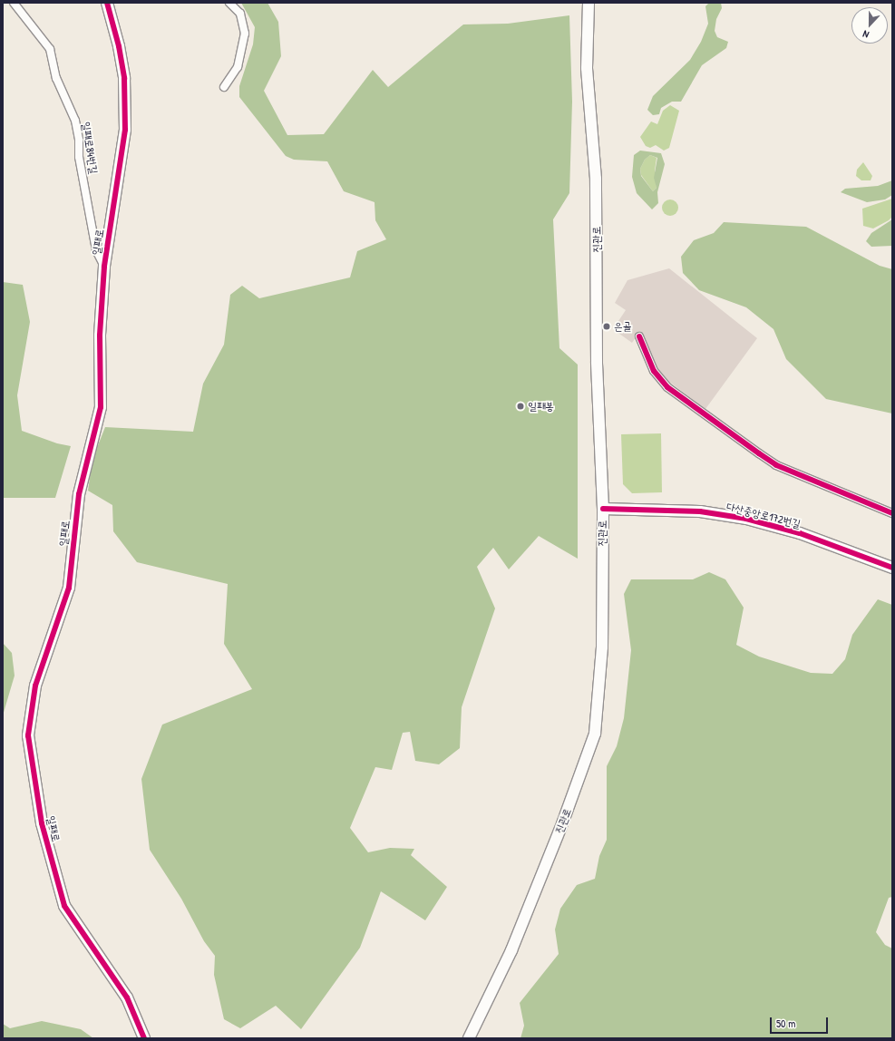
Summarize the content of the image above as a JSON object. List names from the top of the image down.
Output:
{
  "streets": {
    "street": [
      "일패로84번길",
      "진관로",
      "일패로",
      "다산중앙로172번길"
    ]
  },
  "crossings": [
    ["일패로84번길", "일패로"],
    ["진관로", "다산중앙로172번길"]
  ],
  "places": ["은골", "일패봉"],
  "scale_bar": "50 m",
  "north": "bottom"
}
